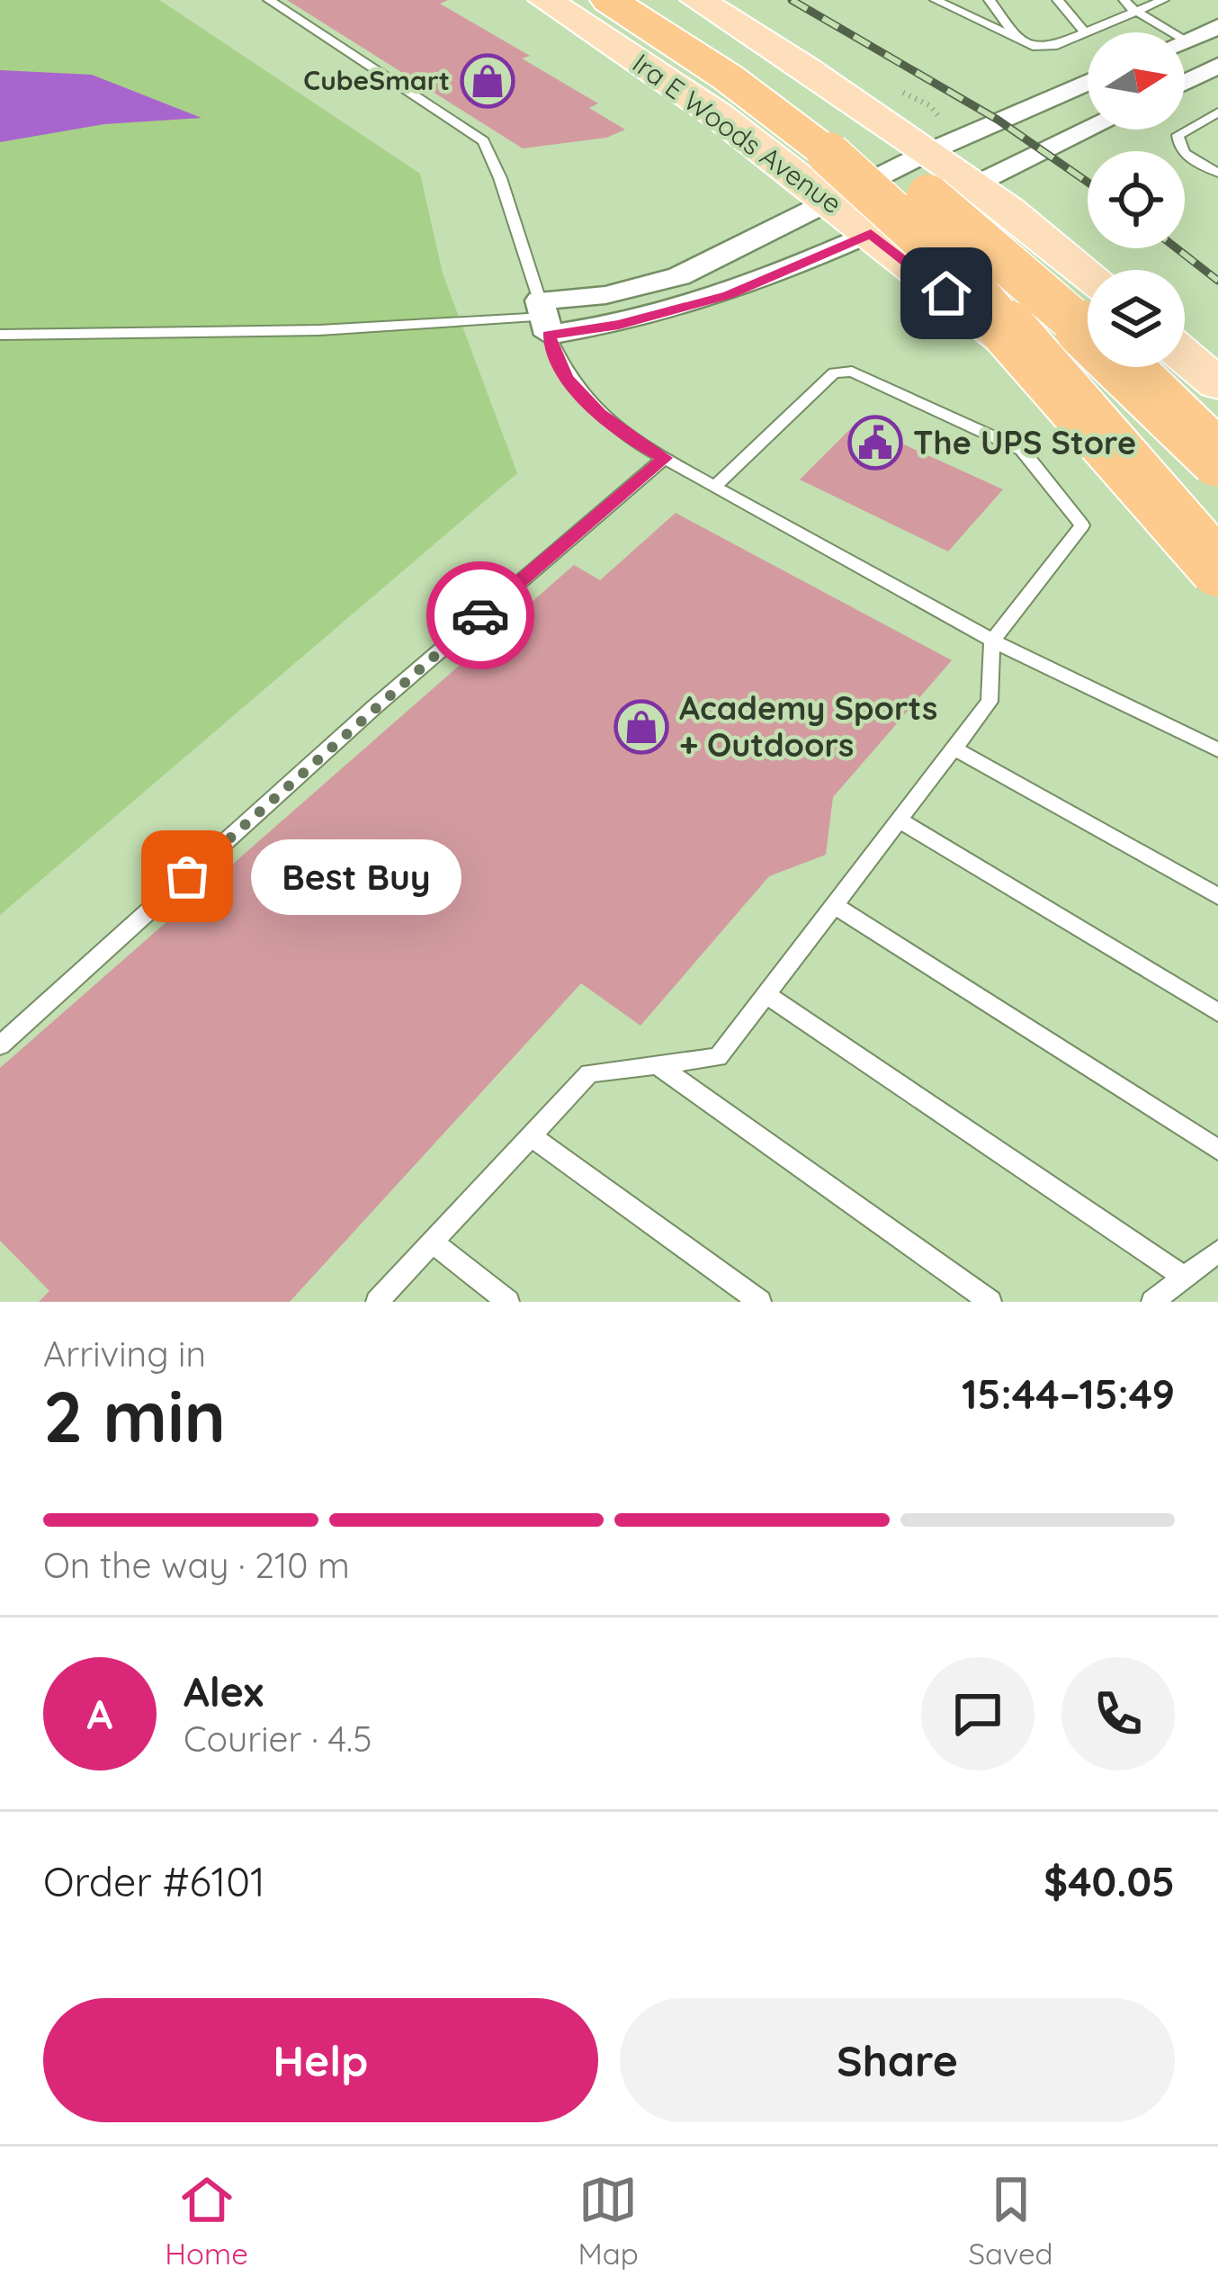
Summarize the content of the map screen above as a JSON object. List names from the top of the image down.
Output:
{
  "streets": {
    "main road": ["Ira E Woods Avenue"]
  },
  "places": {
    "shop": ["CubeSmart", "Academy Sports + Outdoors"],
    "public building": ["The UPS Store"],
    "other": ["Best Buy"]
  },
  "north": "right",
  "page": {
    "bubble": "Best Buy",
    "heading": ["2 min", "Arriving in", "15:44–15:49"],
    "panel": [
      "Alex",
      "Courier · 4.5",
      "Order #6101",
      "$40.05"
    ],
    "bar": "On the way · 210 m",
    "round": "A",
    "buttons": ["Help", "Share"],
    "tabs": ["Home", "Map", "Saved"]
  }
}
